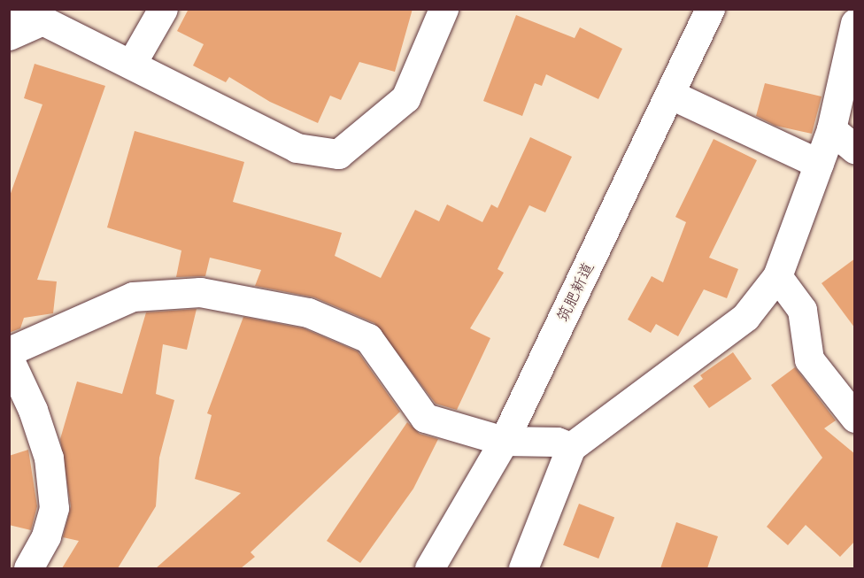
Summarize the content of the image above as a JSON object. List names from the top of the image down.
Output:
{
  "streets": {
    "street": ["筑肥新道"]
  }
}
